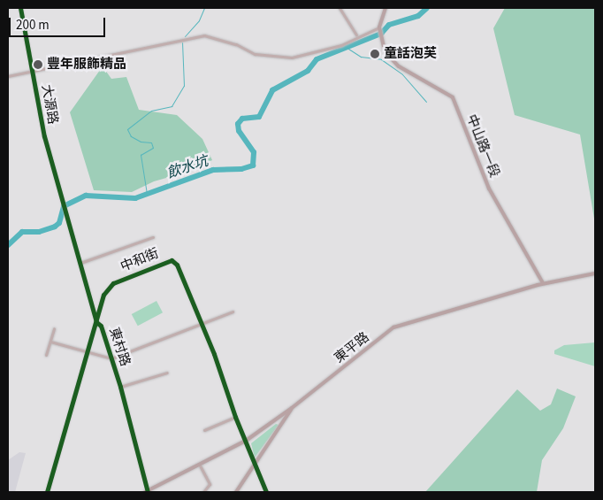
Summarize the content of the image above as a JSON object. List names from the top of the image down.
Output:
{
  "streets": {
    "main road": ["中山路一段", "東平路"],
    "street": ["大源路", "中和街", "東村路"]
  },
  "crossings": [
    ["大源路", "東村路"],
    ["中山路一段", "東平路"],
    ["中和街", "東村路"],
    ["中和街", "東平路"],
    ["東村路", "東平路"]
  ],
  "water": ["飲水坑"],
  "places": ["童話泡芙", "豐年服飾精品"],
  "scale_bar": "200 m"
}
